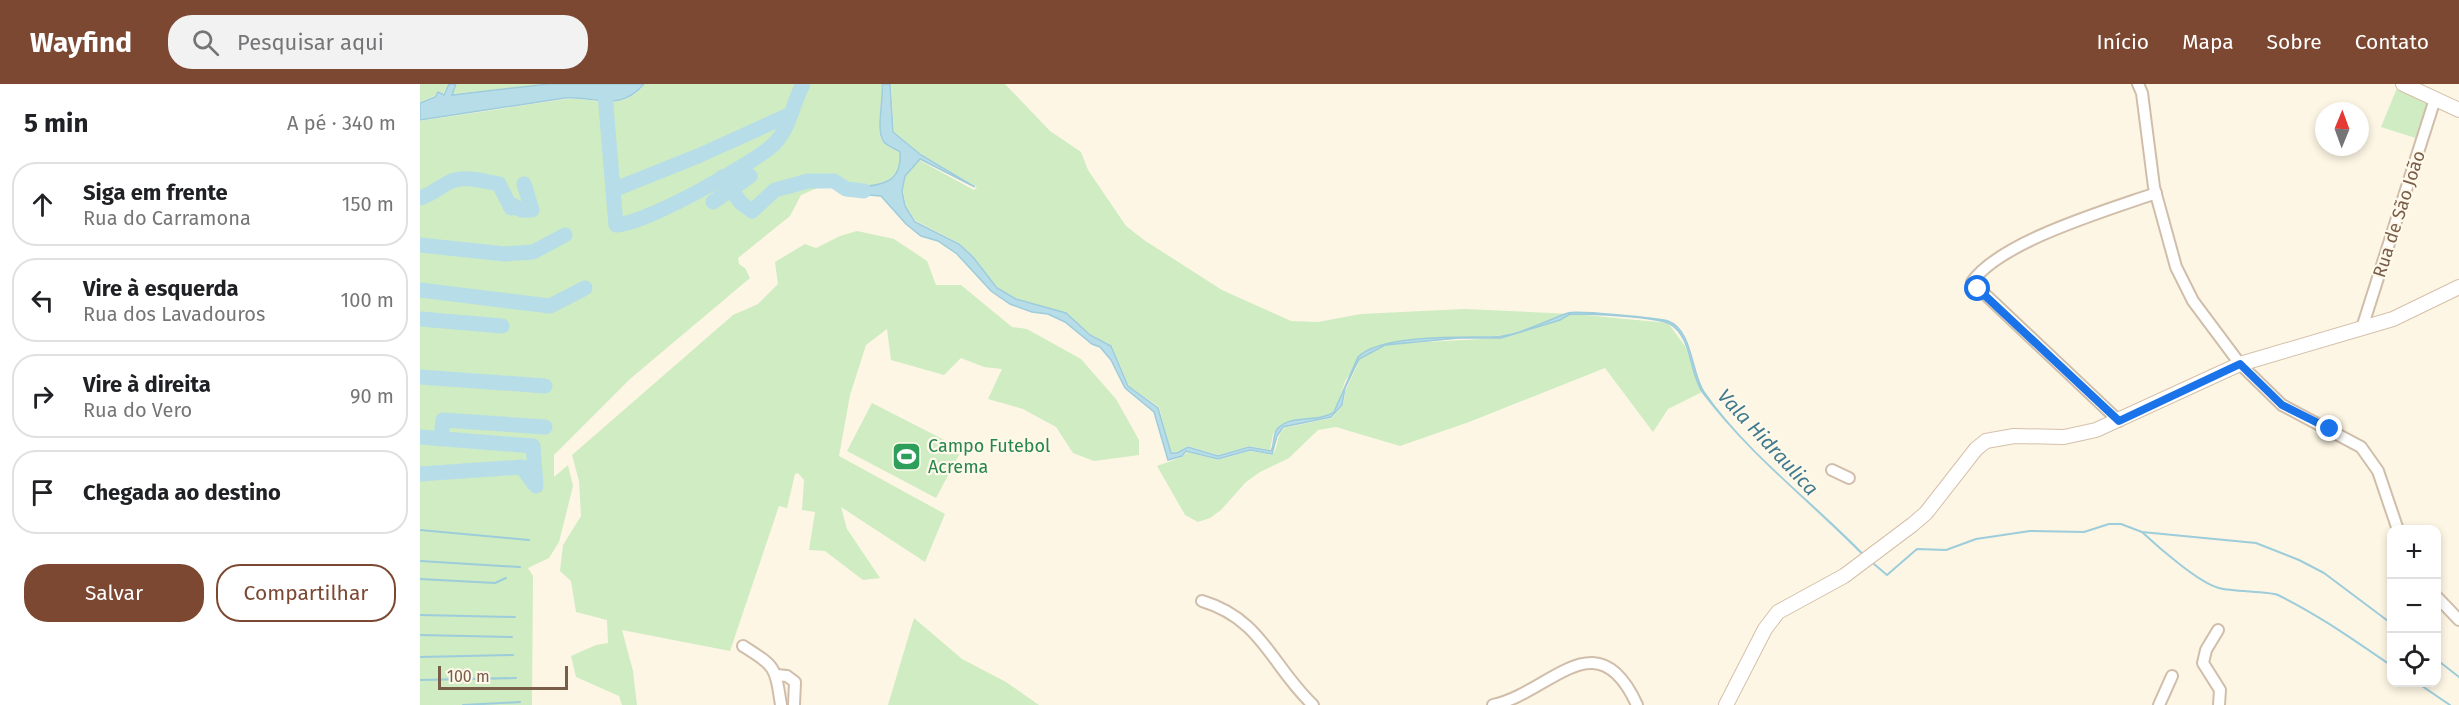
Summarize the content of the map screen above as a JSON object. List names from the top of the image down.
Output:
{
  "streets": {
    "street": ["Rua de São João"]
  },
  "water": ["Vala Hidraulica"],
  "places": {
    "sports": ["Campo Futebol Acrema"]
  },
  "scale_bar": "100 m",
  "north": "top",
  "page": {
    "header": "Wayfind",
    "search": "Pesquisar aqui",
    "nav": [
      "Início",
      "Mapa",
      "Sobre",
      "Contato"
    ],
    "heading": ["5 min", "A pé · 340 m"],
    "list": [
      ["Siga em frente", "Rua do Carramona", "150 m"],
      ["Vire à esquerda", "Rua dos Lavadouros", "100 m"],
      ["Vire à direita", "Rua do Vero", "90 m"],
      "Chegada ao destino"
    ],
    "map_buttons": ["+", "−"],
    "buttons": ["Salvar", "Compartilhar"],
    "scale": "100 m"
  }
}
